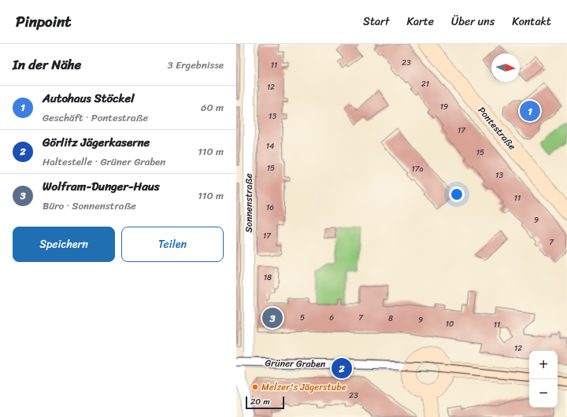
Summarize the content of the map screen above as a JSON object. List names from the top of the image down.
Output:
{
  "streets": {
    "street": ["Pontestraße", "Sonnenstraße", "Grüner Graben"]
  },
  "crossings": [
    ["Sonnenstraße", "Grüner Graben"]
  ],
  "places": ["Melzer's Jägerstube"],
  "house_numbers": [
    "23",
    "11",
    "21",
    "12",
    "19",
    "13",
    "17",
    "14",
    "15",
    "15",
    "17a",
    "13",
    "11",
    "16",
    "9",
    "17",
    "7",
    "18",
    "5",
    "6",
    "7",
    "8",
    "9",
    "10",
    "11",
    "12",
    "23"
  ],
  "scale_bar": "20 m",
  "north": "right",
  "page": {
    "header": "Pinpoint",
    "nav": [
      "Start",
      "Karte",
      "Über uns",
      "Kontakt"
    ],
    "heading": ["In der Nähe", "3 Ergebnisse"],
    "list": [
      {
        "mark": "1",
        "name": "Autohaus Stöckel",
        "note": "Geschäft · Pontestraße",
        "value": "60 m"
      },
      {
        "mark": "2",
        "name": "Görlitz Jägerkaserne",
        "note": "Haltestelle · Grüner Graben",
        "value": "110 m"
      },
      {
        "mark": "3",
        "name": "Wolfram-Dunger-Haus",
        "note": "Büro · Sonnenstraße",
        "value": "110 m"
      }
    ],
    "pins": ["1", "3", "2"],
    "buttons": ["Speichern", "Teilen"],
    "map_buttons": ["+", "−"],
    "scale": "20 m"
  }
}
